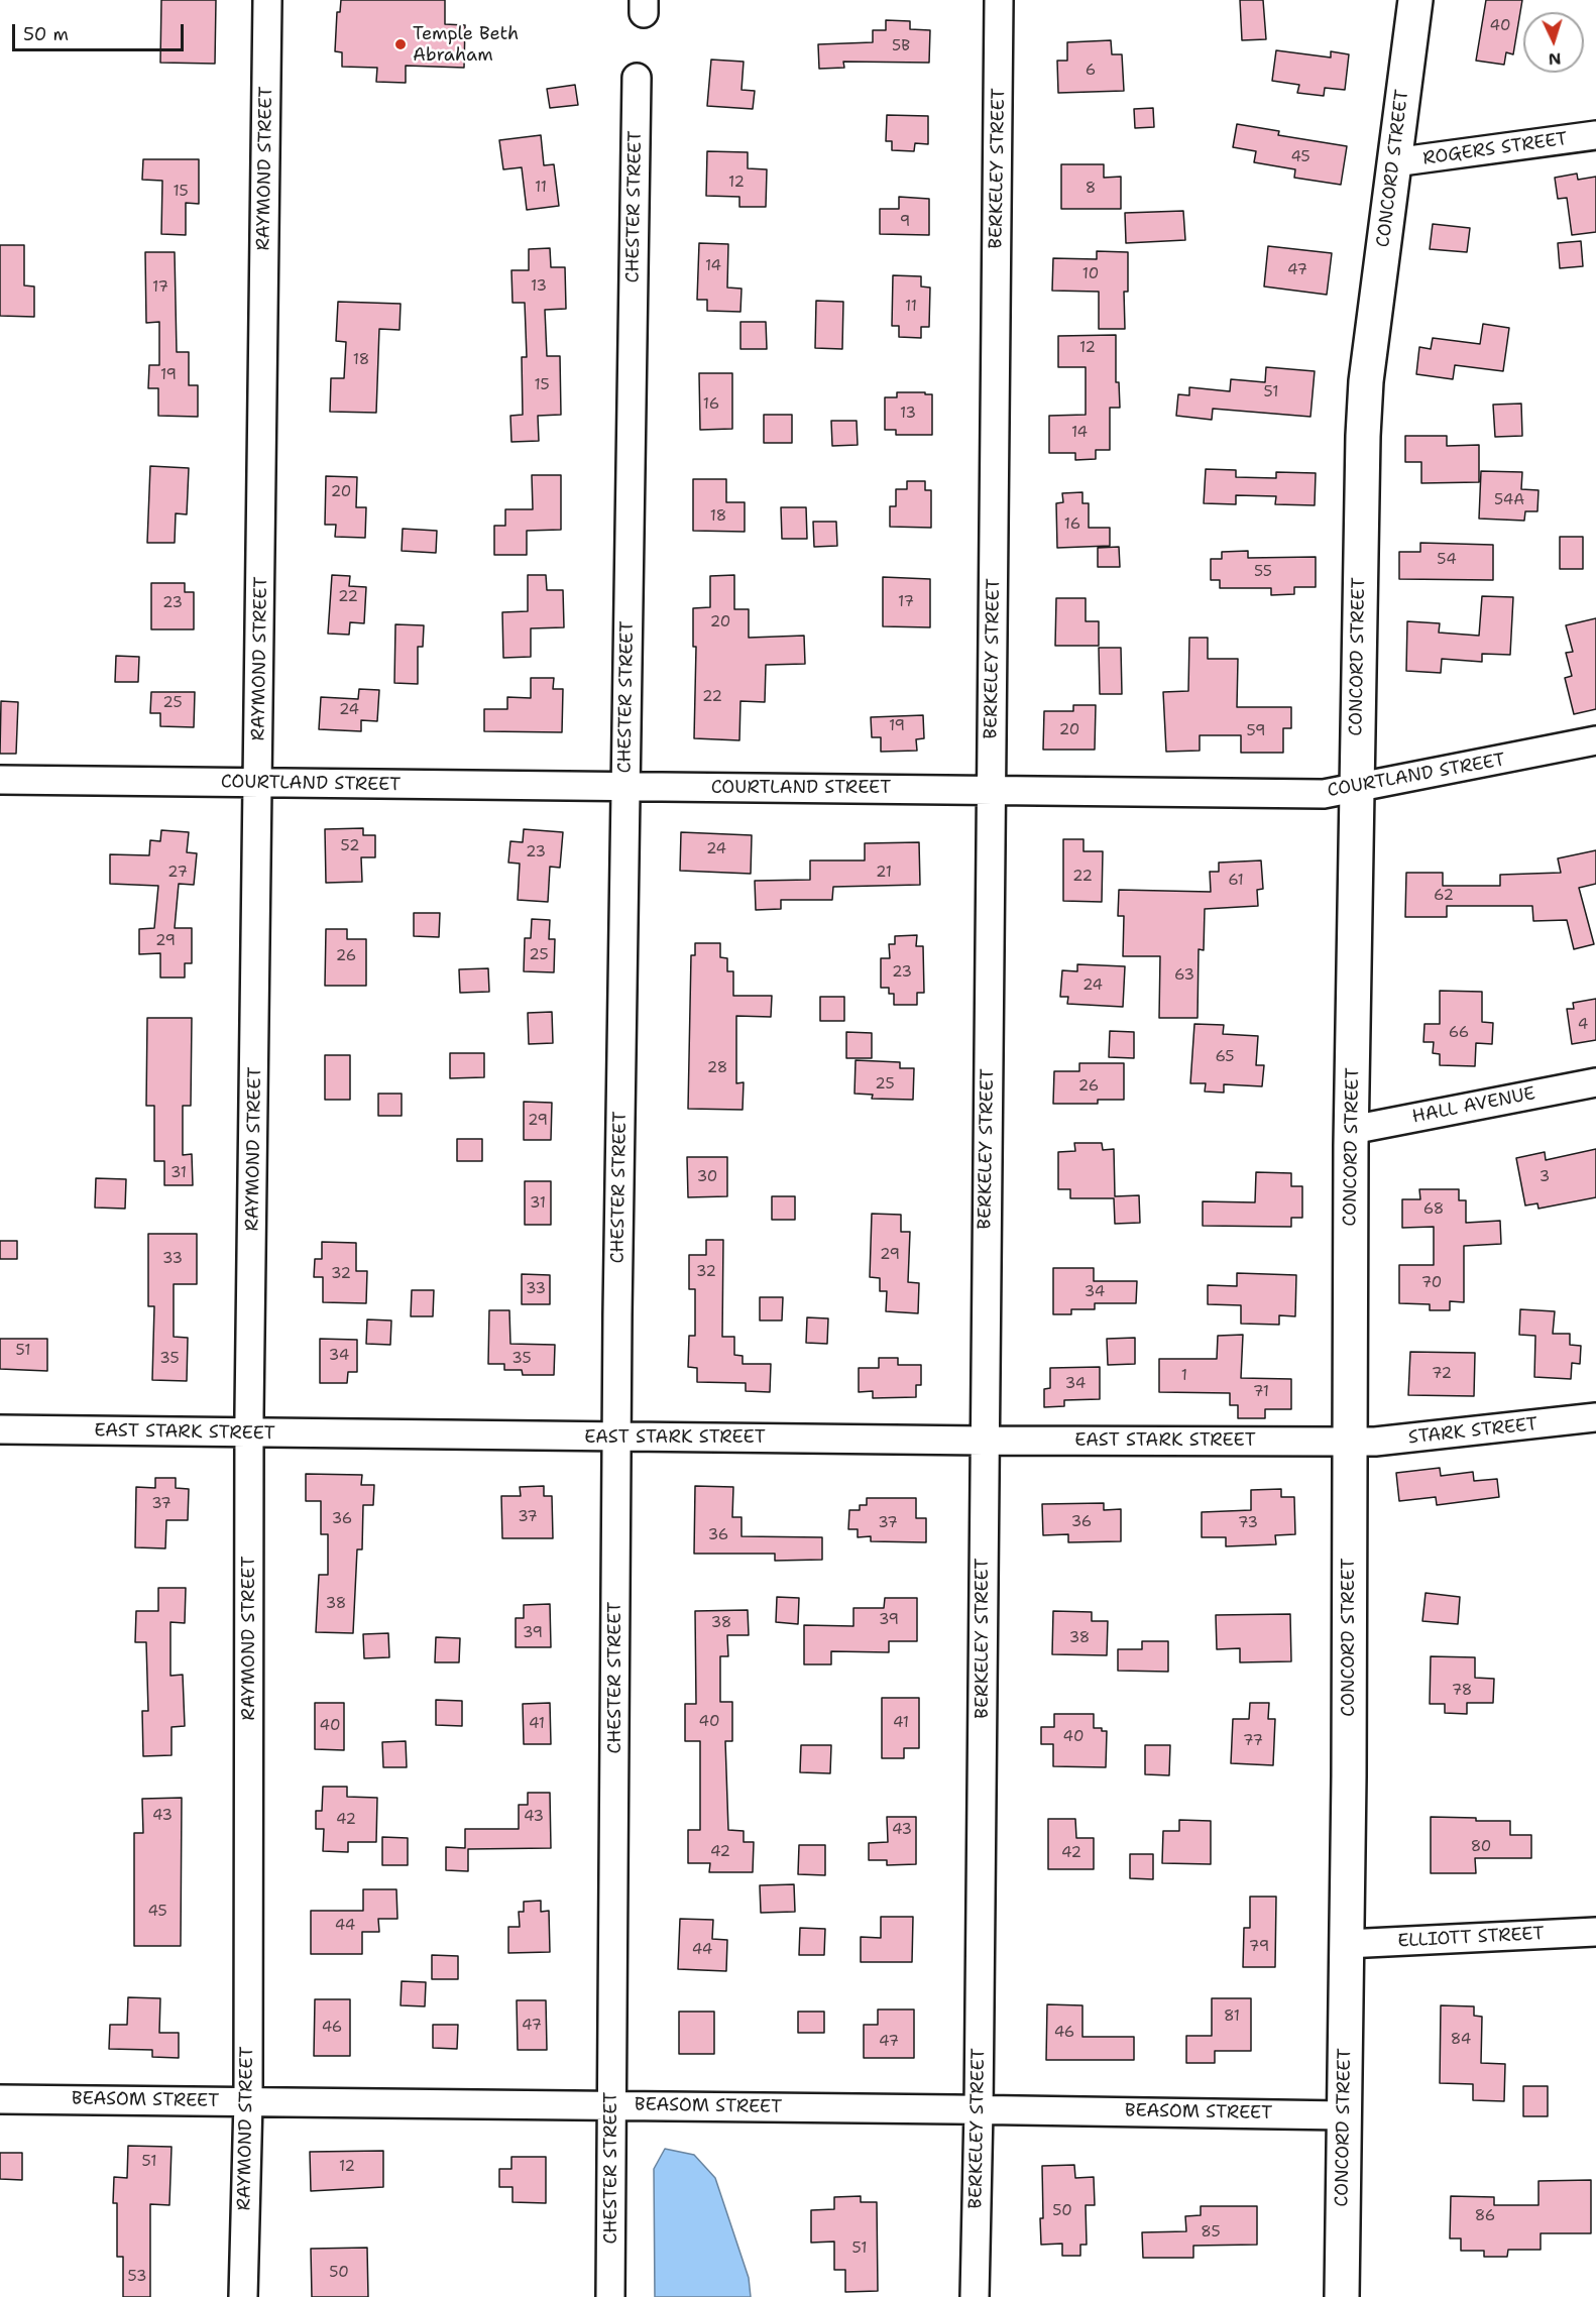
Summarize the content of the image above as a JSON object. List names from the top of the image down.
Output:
{
  "streets": {
    "main road": ["CONCORD STREET"],
    "street": [
      "ROGERS STREET",
      "RAYMOND STREET",
      "BERKELEY STREET",
      "CHESTER STREET",
      "COURTLAND STREET",
      "HALL AVENUE",
      "STARK STREET",
      "EAST STARK STREET",
      "ELLIOTT STREET",
      "BEASOM STREET"
    ]
  },
  "crossings": [
    ["ROGERS STREET", "CONCORD STREET"],
    ["RAYMOND STREET", "COURTLAND STREET"],
    ["RAYMOND STREET", "EAST STARK STREET"],
    ["RAYMOND STREET", "BEASOM STREET"],
    ["BERKELEY STREET", "COURTLAND STREET"],
    ["BERKELEY STREET", "EAST STARK STREET"],
    ["BERKELEY STREET", "BEASOM STREET"],
    ["CONCORD STREET", "COURTLAND STREET"],
    ["CONCORD STREET", "HALL AVENUE"],
    ["CONCORD STREET", "STARK STREET"],
    ["CONCORD STREET", "EAST STARK STREET"],
    ["CONCORD STREET", "ELLIOTT STREET"],
    ["CONCORD STREET", "BEASOM STREET"],
    ["CHESTER STREET", "COURTLAND STREET"],
    ["CHESTER STREET", "EAST STARK STREET"],
    ["CHESTER STREET", "BEASOM STREET"],
    ["STARK STREET", "EAST STARK STREET"]
  ],
  "places": ["Temple Beth Abraham"],
  "house_numbers": [
    "40",
    "5B",
    "6",
    "45",
    "12",
    "11",
    "8",
    "15",
    "9",
    "14",
    "47",
    "10",
    "13",
    "17",
    "11",
    "12",
    "18",
    "19",
    "15",
    "51",
    "16",
    "13",
    "14",
    "20",
    "54A",
    "18",
    "16",
    "54",
    "55",
    "22",
    "17",
    "23",
    "20",
    "22",
    "25",
    "24",
    "19",
    "20",
    "59",
    "52",
    "24",
    "23",
    "27",
    "21",
    "22",
    "61",
    "62",
    "29",
    "25",
    "26",
    "23",
    "63",
    "24",
    "4",
    "66",
    "65",
    "28",
    "25",
    "26",
    "29",
    "31",
    "30",
    "3",
    "31",
    "68",
    "29",
    "33",
    "32",
    "32",
    "70",
    "33",
    "34",
    "51",
    "34",
    "35",
    "35",
    "72",
    "1",
    "34",
    "71",
    "37",
    "37",
    "36",
    "36",
    "37",
    "73",
    "36",
    "38",
    "39",
    "38",
    "39",
    "38",
    "78",
    "40",
    "41",
    "41",
    "40",
    "40",
    "77",
    "43",
    "43",
    "42",
    "43",
    "80",
    "42",
    "42",
    "45",
    "44",
    "79",
    "44",
    "81",
    "47",
    "46",
    "46",
    "84",
    "47",
    "51",
    "12",
    "50",
    "86",
    "85",
    "51",
    "50",
    "53"
  ],
  "scale_bar": "50 m",
  "north": "bottom"
}
